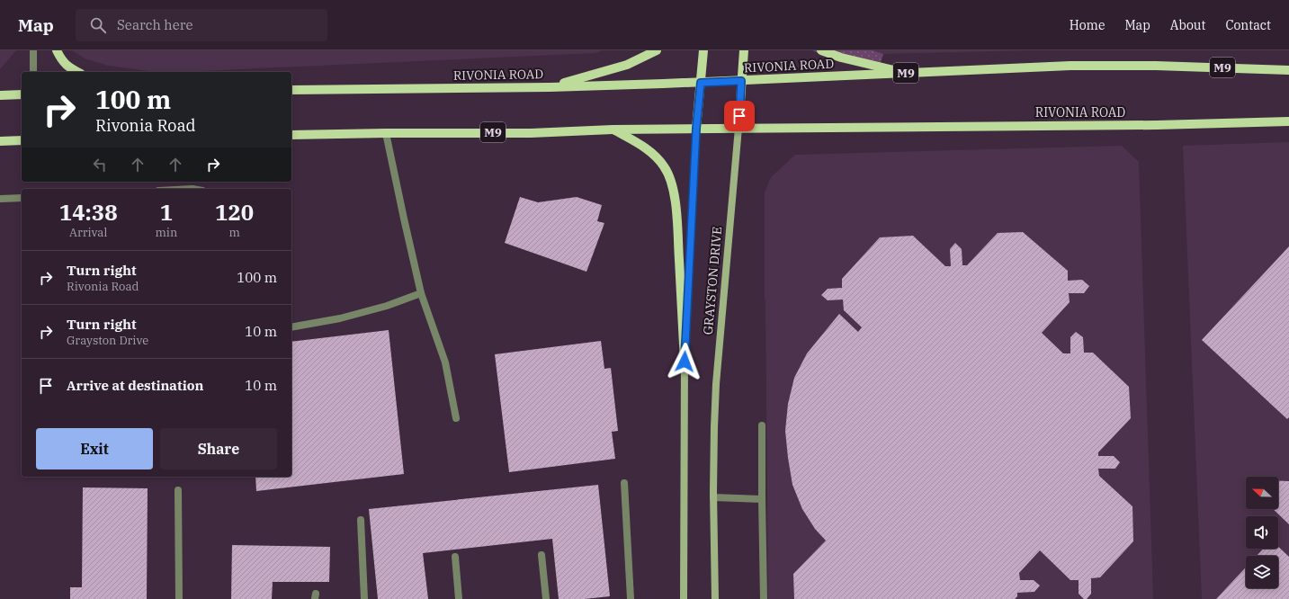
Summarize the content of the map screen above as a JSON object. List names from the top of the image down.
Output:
{
  "streets": {
    "main road": ["RIVONIA ROAD", "M9", "GRAYSTON DRIVE"]
  },
  "crossings": [
    ["RIVONIA ROAD", "GRAYSTON DRIVE"]
  ],
  "north": "left",
  "page": {
    "header": "Map",
    "search": "Search here",
    "nav": [
      "Home",
      "Map",
      "About",
      "Contact"
    ],
    "turn": ["100 m", "Rivonia Road"],
    "eta": [
      "14:38",
      "Arrival",
      "1",
      "min",
      "120",
      "m"
    ],
    "list": [
      {
        "name": "Turn right",
        "note": "Rivonia Road",
        "value": "100 m"
      },
      {
        "name": "Turn right",
        "note": "Grayston Drive",
        "value": "10 m"
      },
      {
        "name": "Arrive at destination",
        "value": "10 m"
      }
    ],
    "buttons": ["Exit", "Share"]
  }
}
